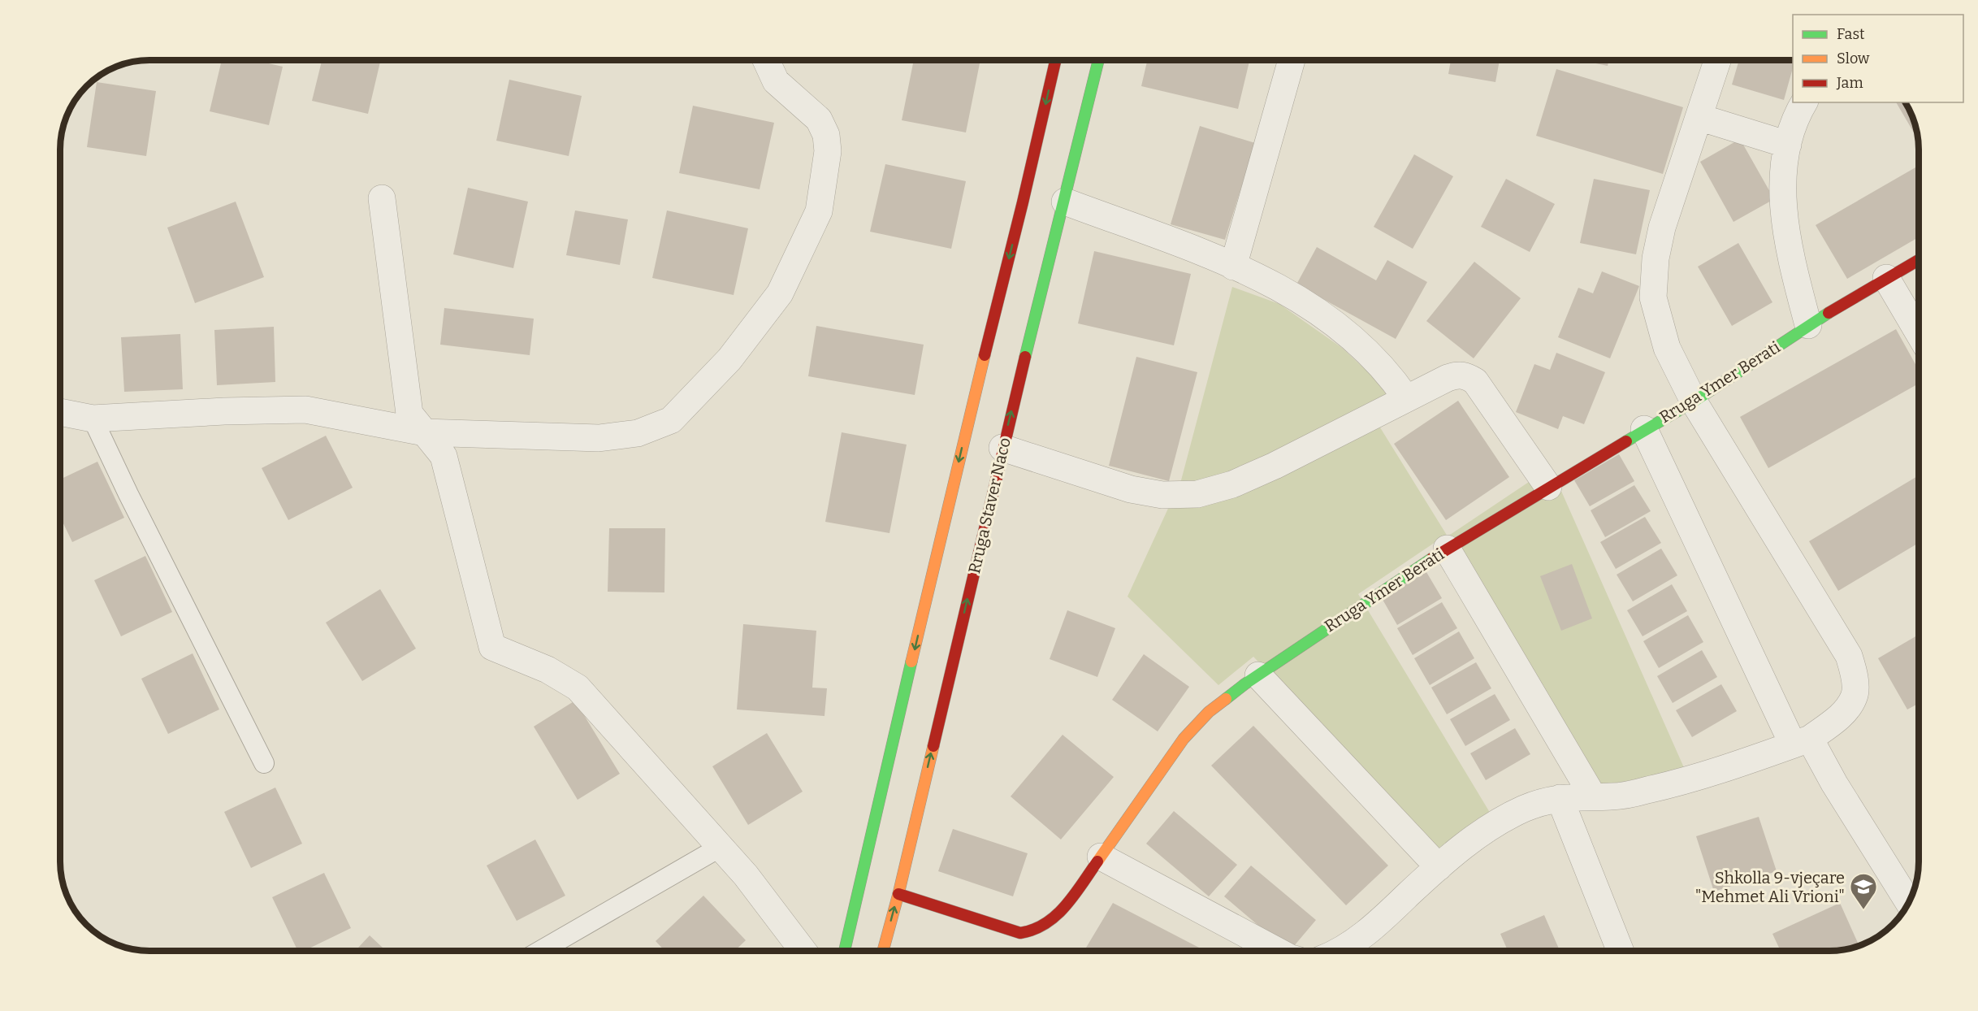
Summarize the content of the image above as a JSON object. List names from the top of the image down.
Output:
{
  "streets": {
    "main road": ["Rruga Ymer Berati", "Rruga Staver Naco"]
  },
  "crossings": [
    ["Rruga Ymer Berati", "Rruga Staver Naco"]
  ],
  "places": {
    "school or university": ["Shkolla 9-vjeçare \"Mehmet Ali Vrioni\""]
  },
  "legend": ["Fast", "Slow", "Jam"]
}
